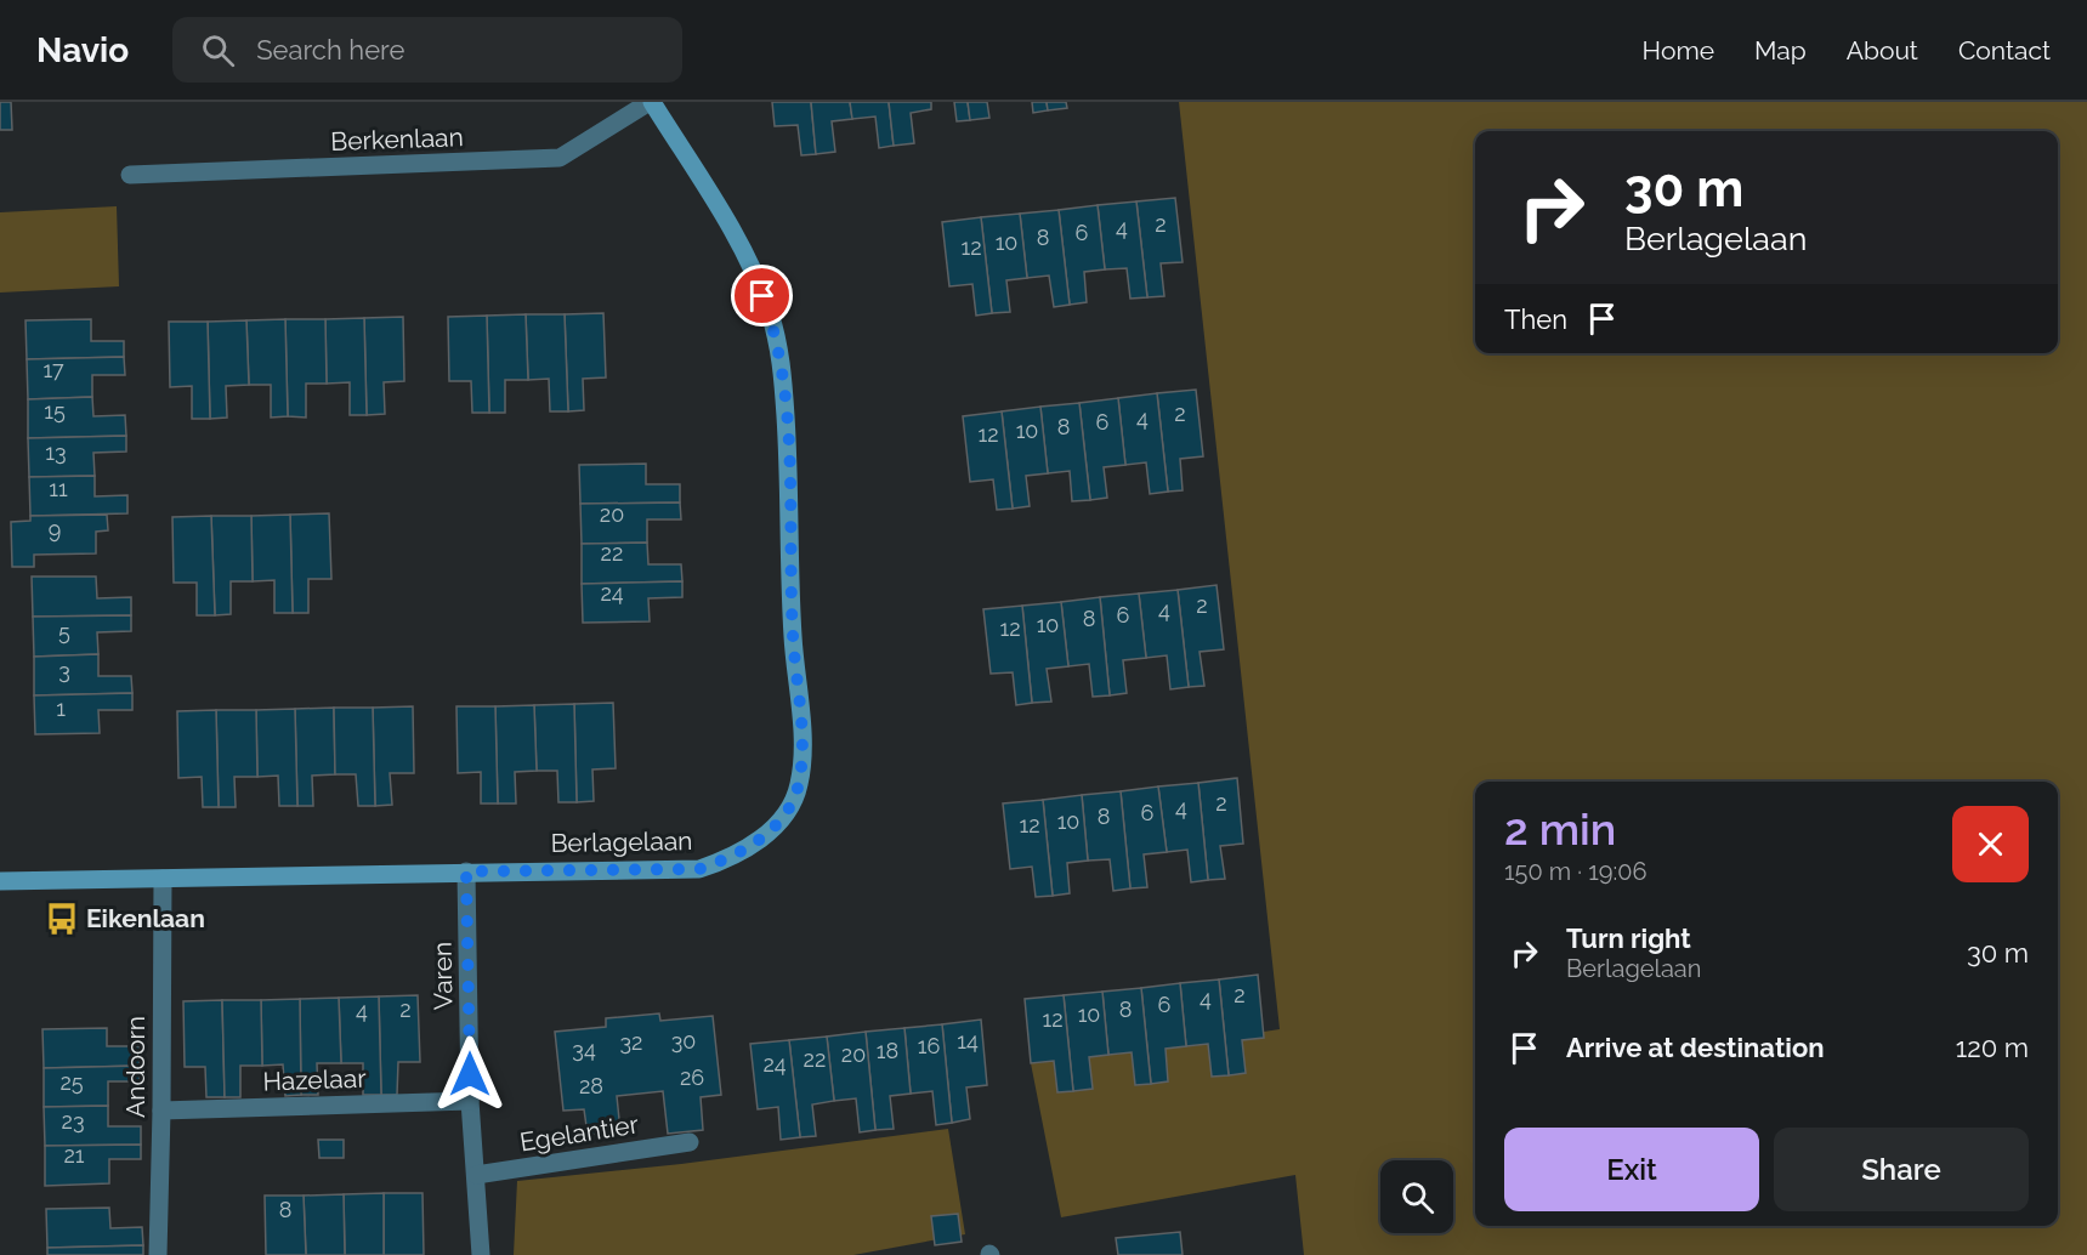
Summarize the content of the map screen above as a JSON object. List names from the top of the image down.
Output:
{
  "streets": {
    "street": [
      "Berkenlaan",
      "Berlagelaan",
      "Varen",
      "Andoorn",
      "Hazelaar",
      "Egelantier"
    ]
  },
  "crossings": [
    ["Berkenlaan", "Berlagelaan"],
    ["Berlagelaan", "Varen"],
    ["Berlagelaan", "Andoorn"],
    ["Varen", "Hazelaar"],
    ["Varen", "Egelantier"],
    ["Andoorn", "Hazelaar"]
  ],
  "places": {
    "bus stop": ["Eikenlaan"]
  },
  "house_numbers": [
    "2",
    "4",
    "6",
    "8",
    "10",
    "12",
    "17",
    "15",
    "2",
    "4",
    "6",
    "8",
    "10",
    "12",
    "13",
    "11",
    "20",
    "9",
    "22",
    "24",
    "2",
    "4",
    "6",
    "8",
    "10",
    "12",
    "5",
    "3",
    "1",
    "2",
    "4",
    "6",
    "8",
    "10",
    "12",
    "2",
    "4",
    "6",
    "2",
    "8",
    "4",
    "10",
    "12",
    "30",
    "14",
    "32",
    "16",
    "34",
    "18",
    "20",
    "22",
    "24",
    "26",
    "25",
    "28",
    "23",
    "21",
    "8"
  ],
  "page": {
    "header": "Navio",
    "search": "Search here",
    "nav": [
      "Home",
      "Map",
      "About",
      "Contact"
    ],
    "turn": ["30 m", "Berlagelaan"],
    "then": "Then",
    "heading": ["2 min", "150 m · 19:06"],
    "list": [
      {
        "name": "Turn right",
        "note": "Berlagelaan",
        "value": "30 m"
      },
      {
        "name": "Arrive at destination",
        "value": "120 m"
      }
    ],
    "buttons": ["Exit", "Share"]
  }
}
